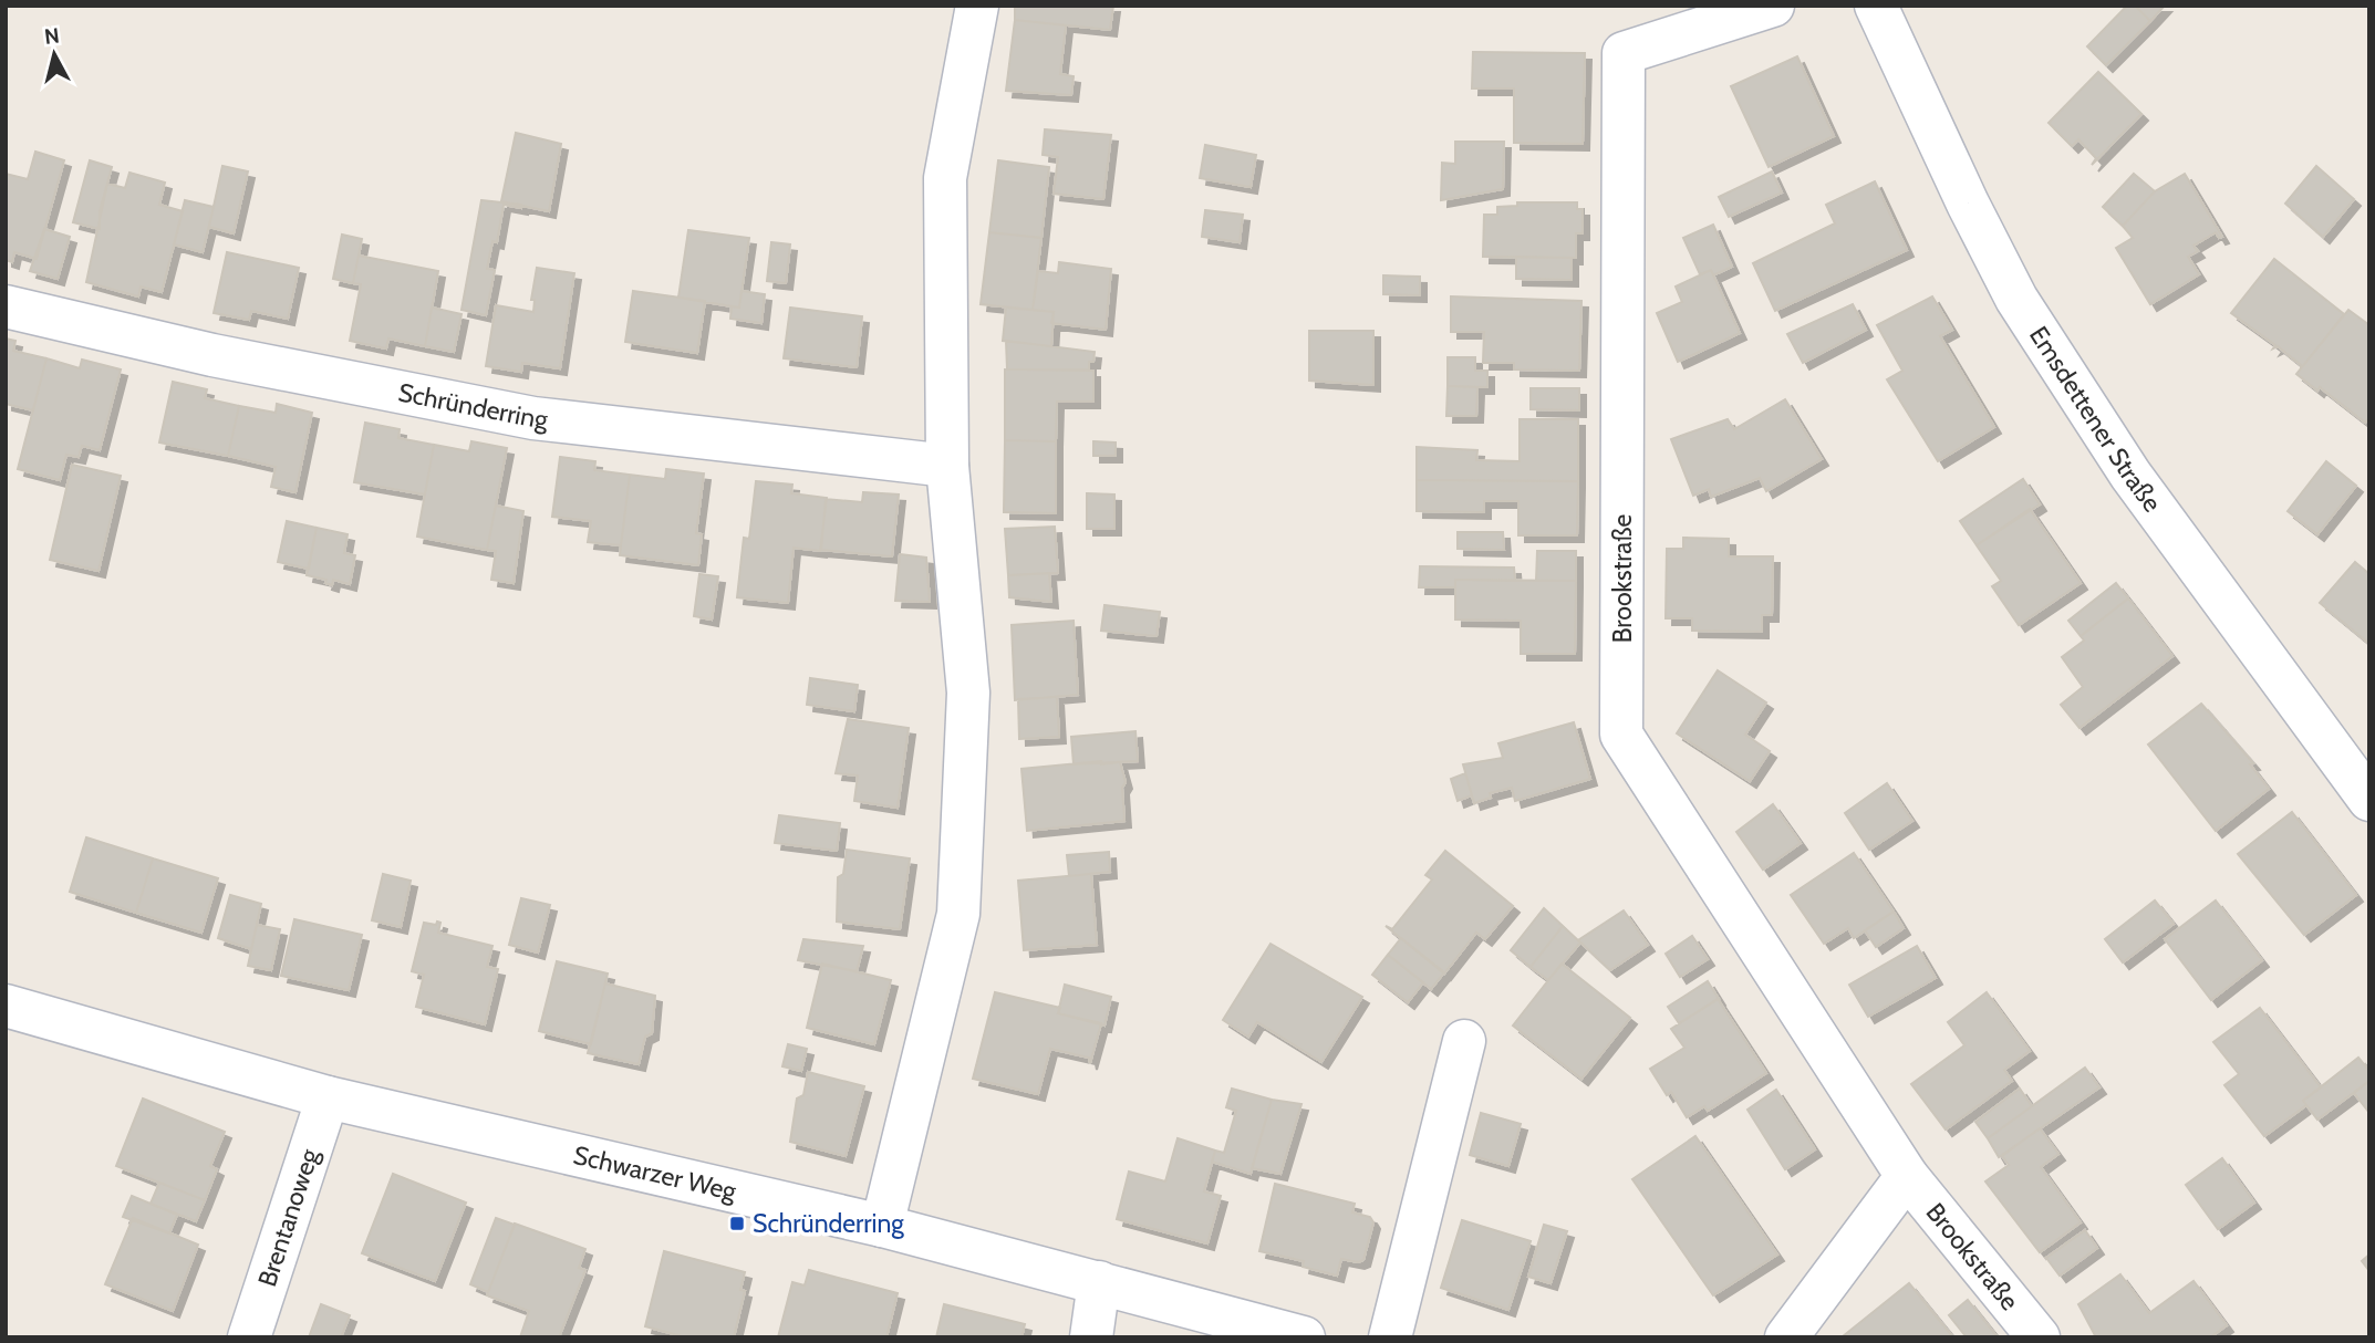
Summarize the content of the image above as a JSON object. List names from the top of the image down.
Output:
{
  "streets": {
    "street": [
      "Schründerring",
      "Emsdettener Straße",
      "Brookstraße",
      "Schwarzer Weg",
      "Brentanoweg"
    ]
  },
  "crossings": [
    ["Schwarzer Weg", "Brentanoweg"]
  ],
  "places": {
    "transit": ["Schründerring"]
  },
  "north": "top"
}
